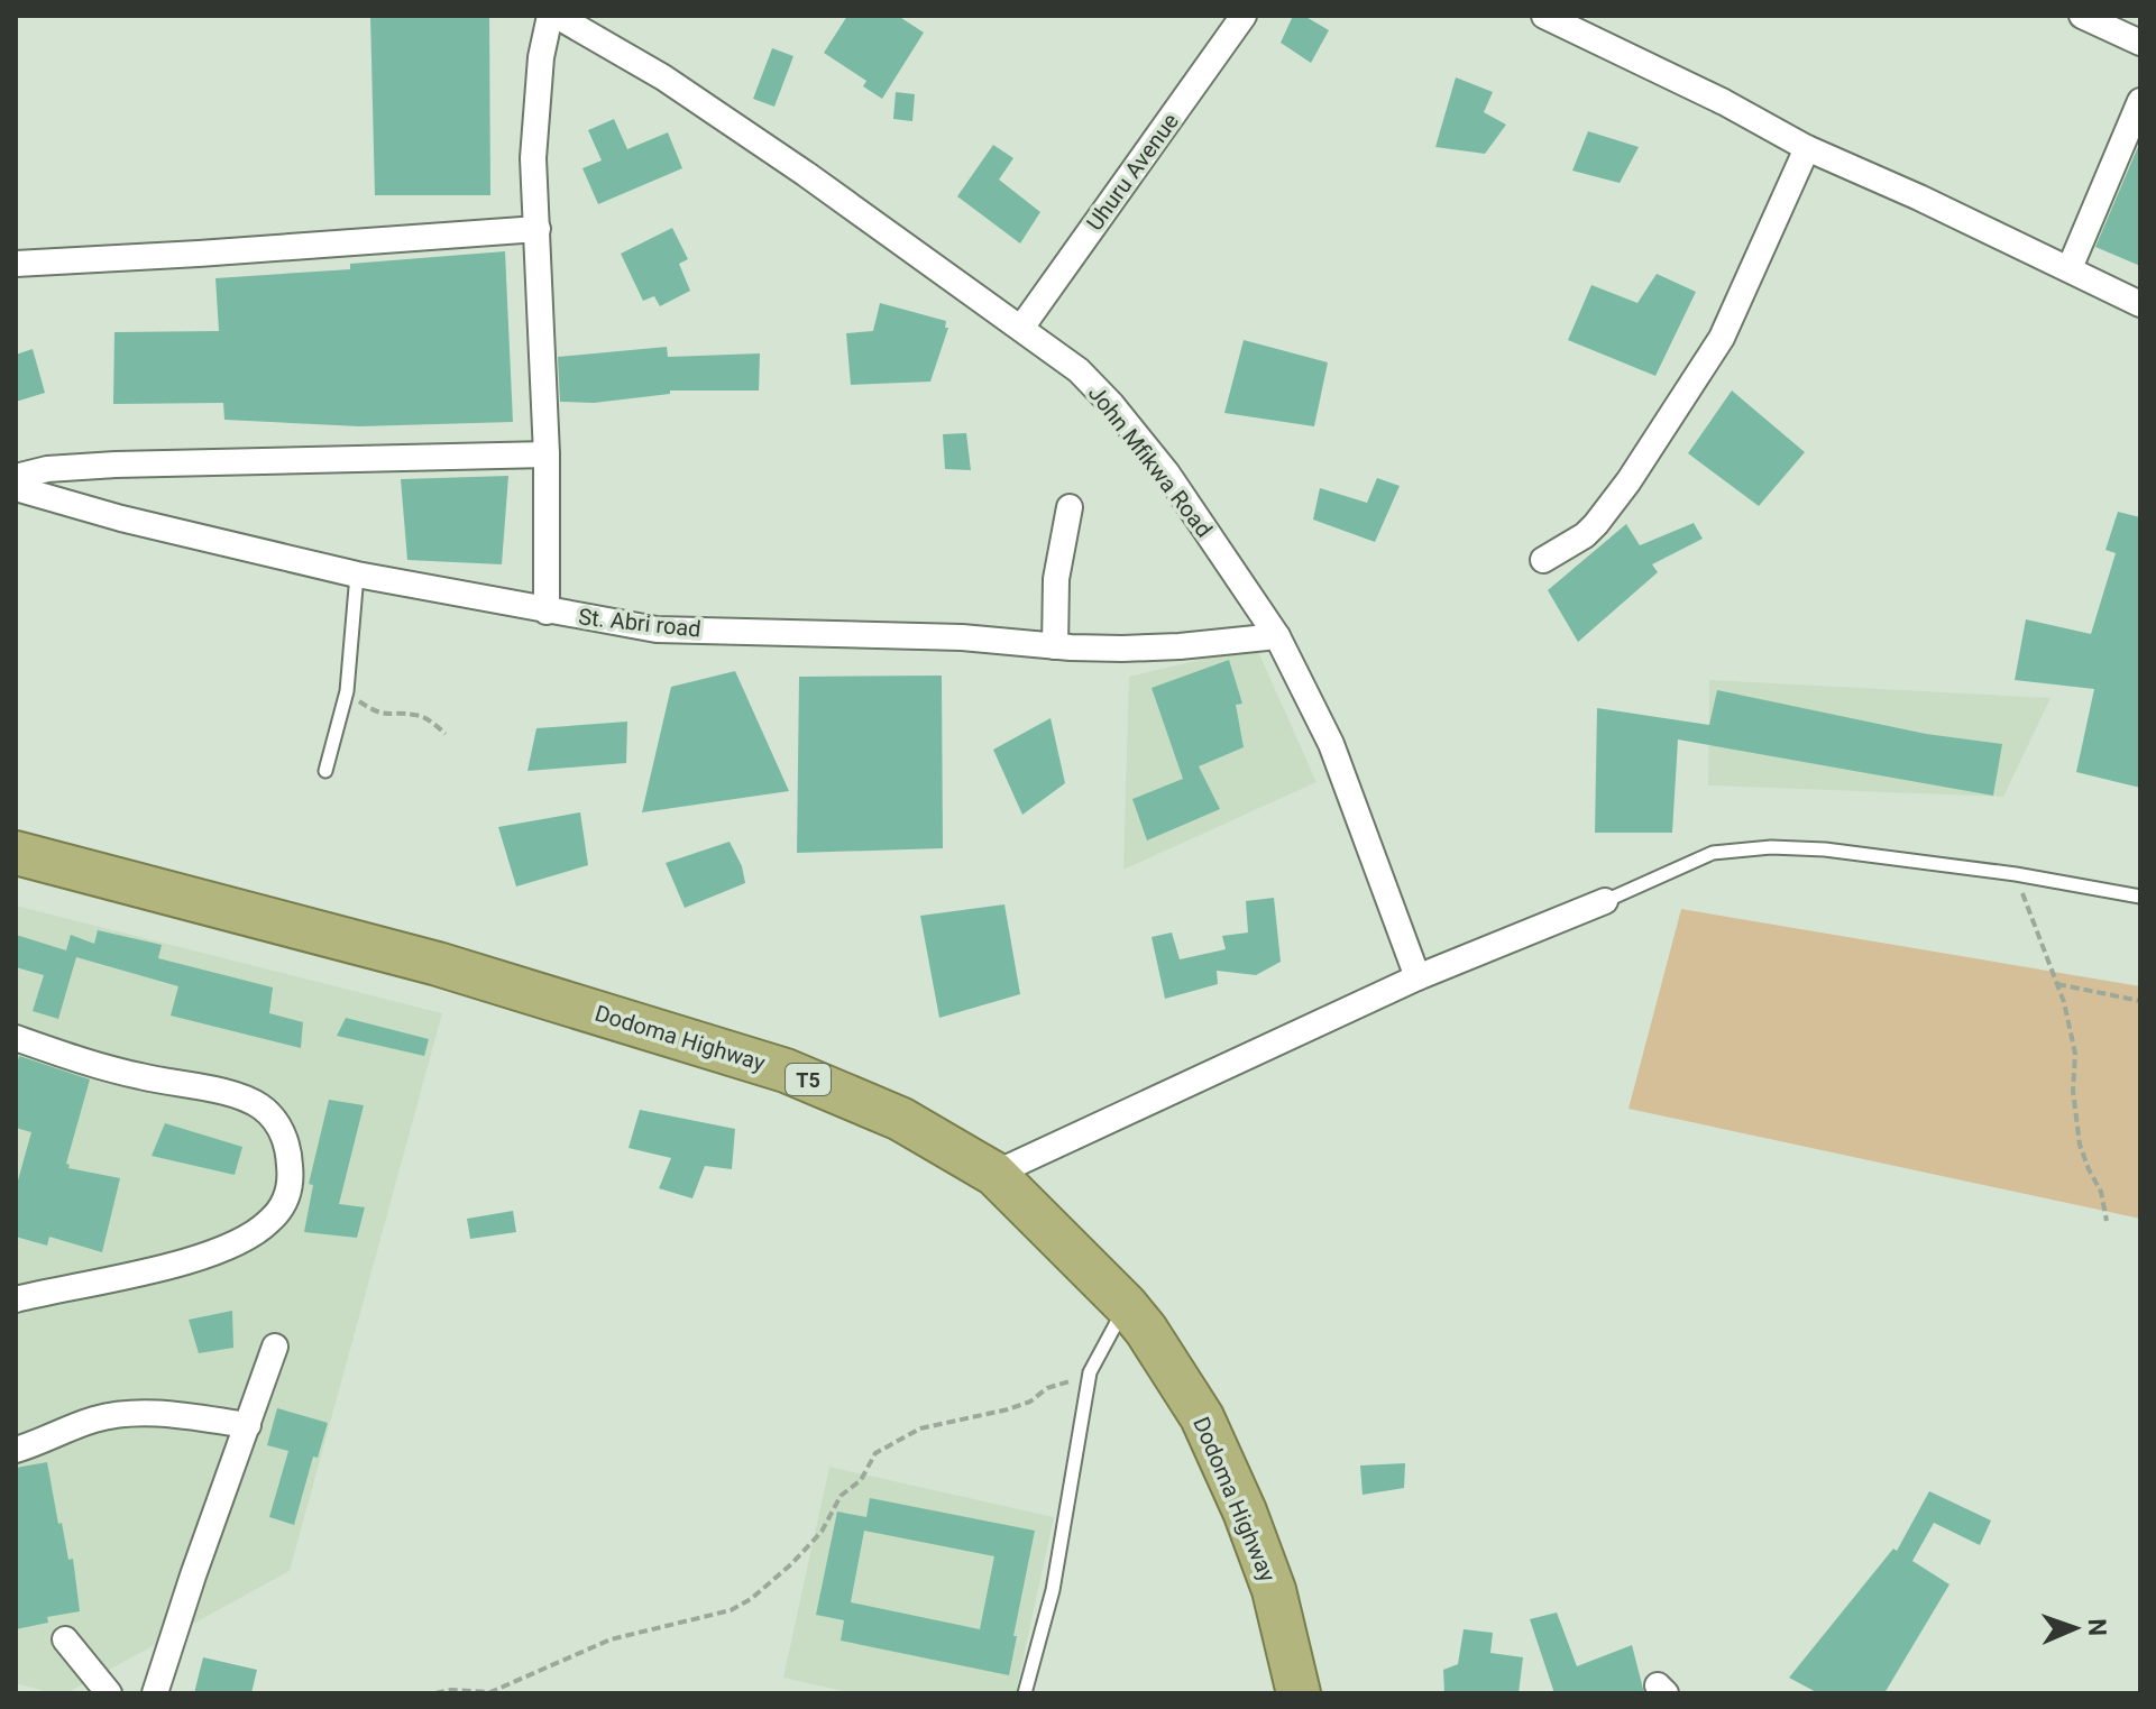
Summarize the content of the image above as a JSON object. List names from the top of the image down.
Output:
{
  "streets": {
    "highway": ["Dodoma Highway", "T5"],
    "street": ["Uhuru Avenue", "John Mfikwa Road", "St. Abri road"]
  },
  "crossings": [
    ["Uhuru Avenue", "John Mfikwa Road"],
    ["John Mfikwa Road", "St. Abri road"]
  ],
  "north": "right"
}
